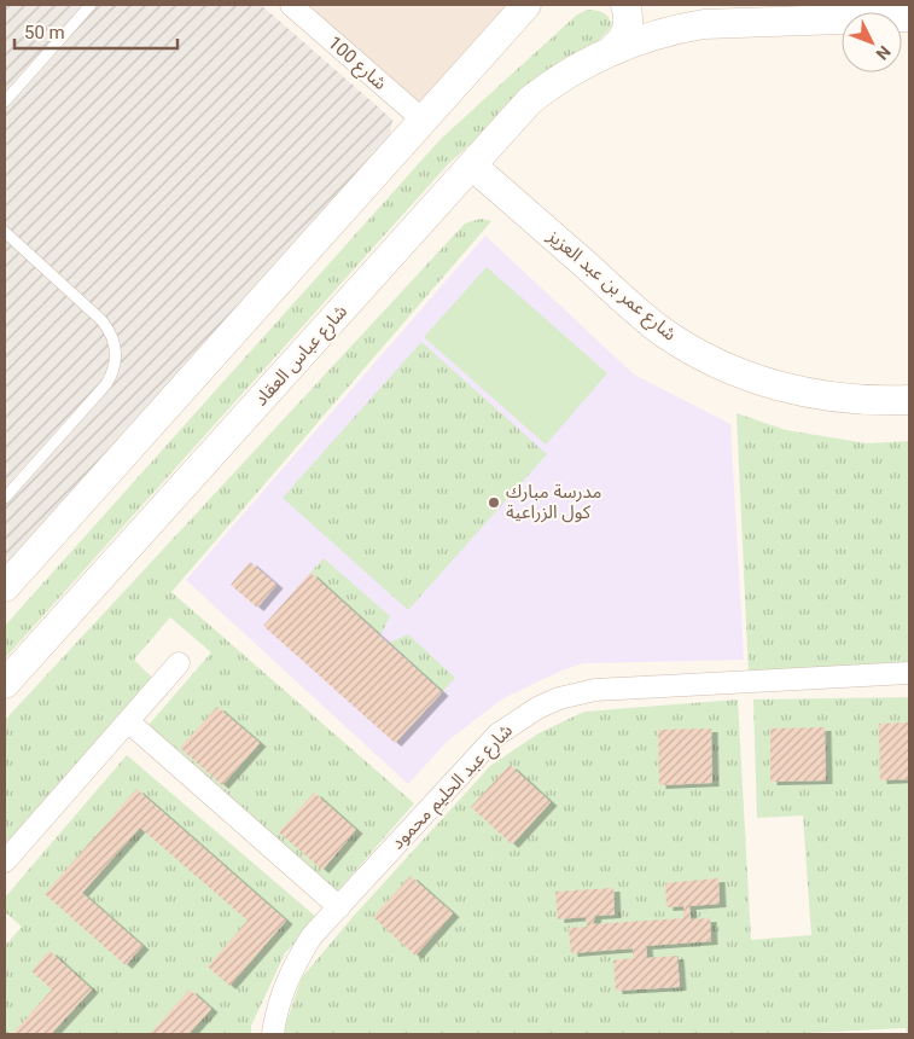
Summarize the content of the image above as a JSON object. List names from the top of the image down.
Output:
{
  "streets": {
    "street": [
      "شارع 100",
      "شارع عمر بن عبد العزيز",
      "شارع عباس العقاد",
      "شارع عبد الحليم محمود"
    ]
  },
  "crossings": [
    ["شارع عمر بن عبد العزيز", "شارع عباس العقاد"]
  ],
  "places": ["مدرسة مبارك كول الزراعية"],
  "scale_bar": "50 m",
  "north": "bottom right"
}
